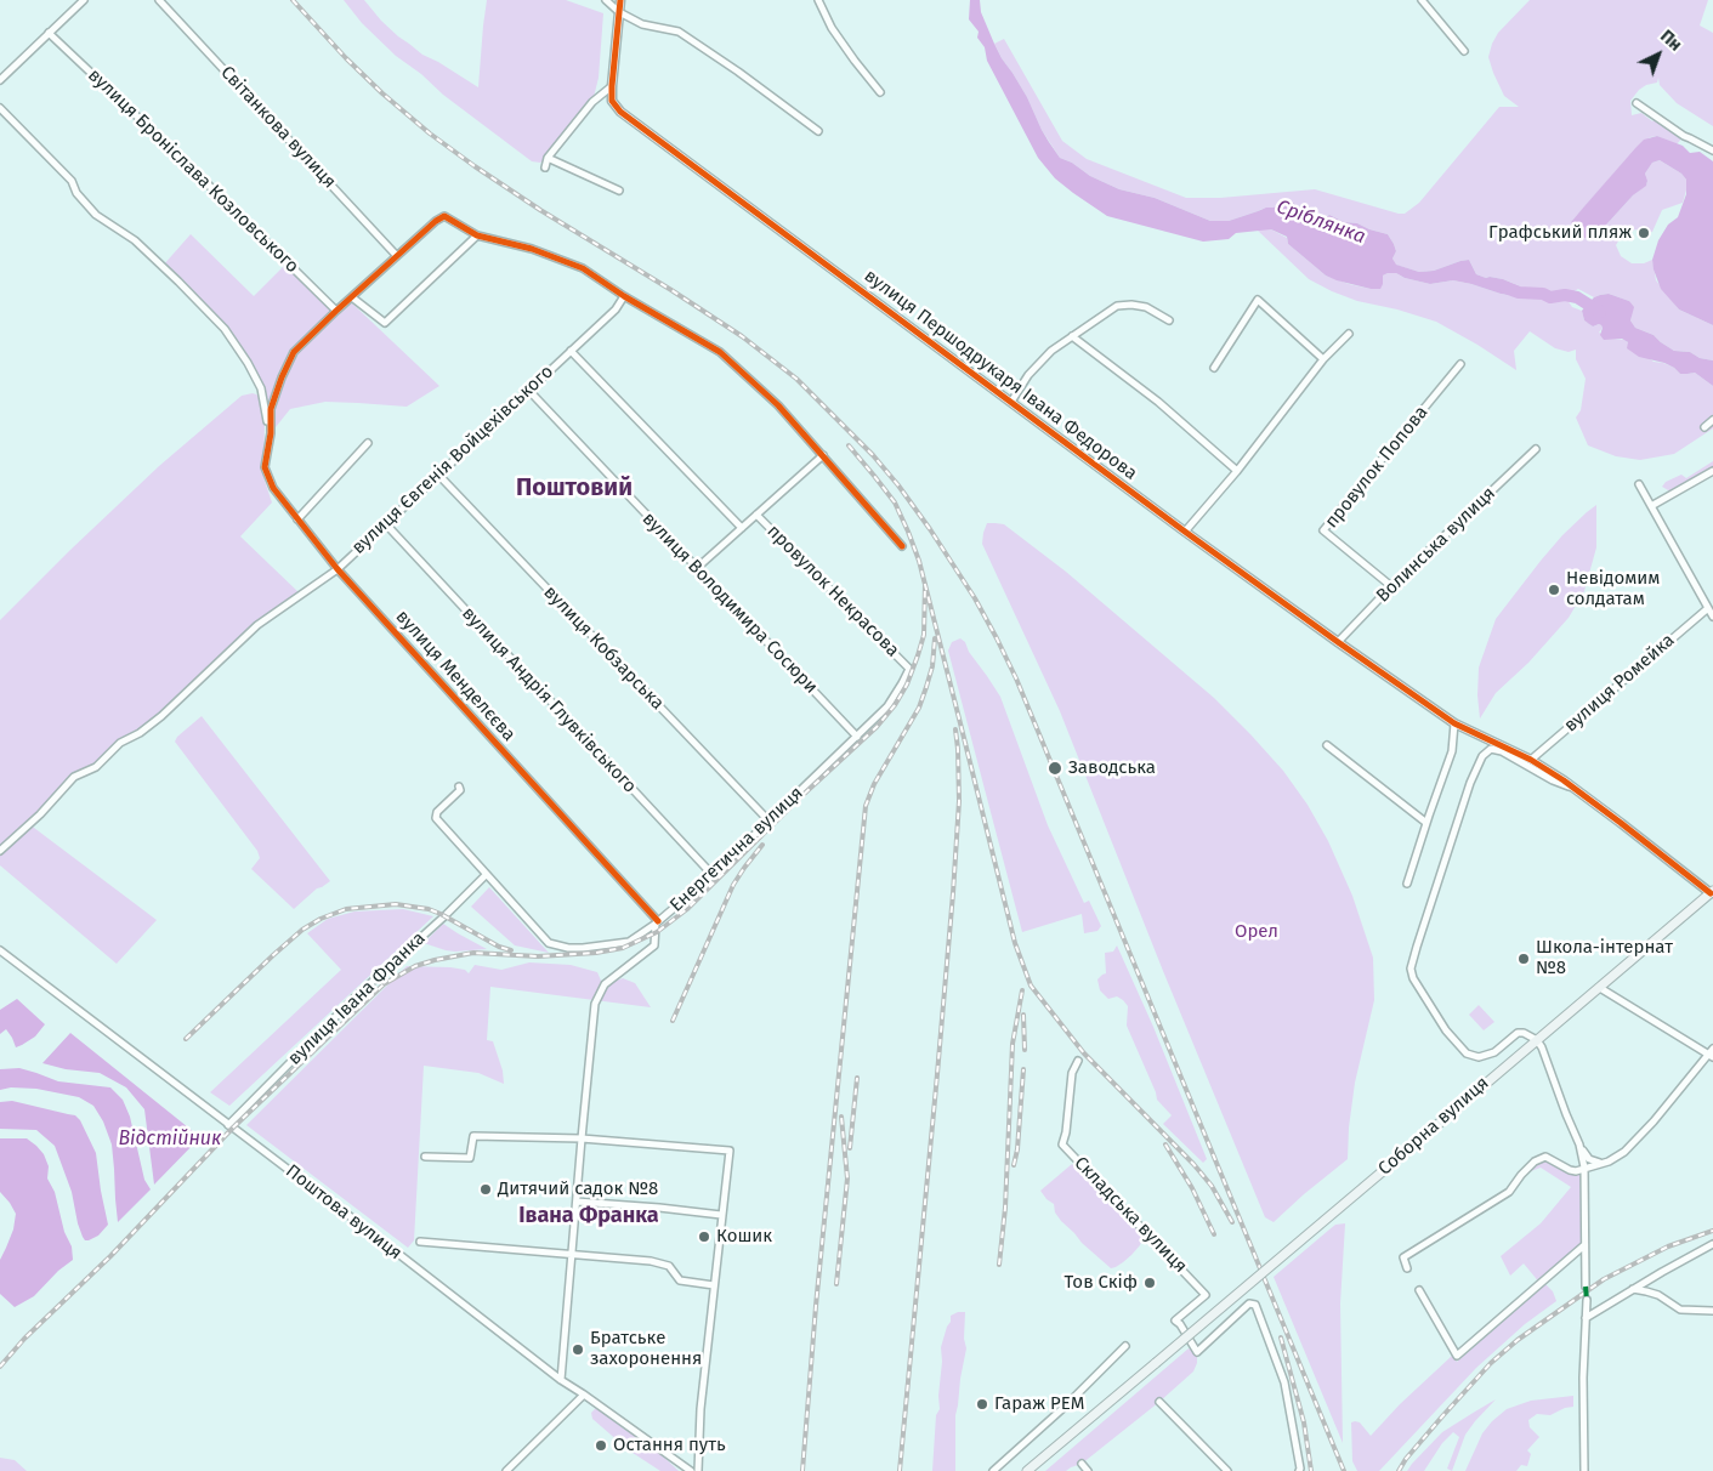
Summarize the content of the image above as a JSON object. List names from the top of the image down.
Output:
{
  "streets": {
    "main road": ["Соборна вулиця"],
    "street": [
      "Світанкова вулиця",
      "вулиця Броніслава Козловського",
      "вулиця Першодрукаря Івана Федорова",
      "вулиця Євгенія Войцехівського",
      "провулок Попова",
      "Волинська вулиця",
      "провулок Некрасова",
      "вулиця Володимира Сосюри",
      "вулиця Кобзарська",
      "вулиця Менделєєва",
      "вулиця Ромейка",
      "вулиця Андрія Глувківського",
      "Енергетична вулиця",
      "вулиця Івана Франка",
      "Поштова вулиця",
      "Складська вулиця"
    ]
  },
  "crossings": [
    ["Світанкова вулиця", "вулиця Менделєєва"],
    ["вулиця Броніслава Козловського", "вулиця Менделєєва"],
    ["вулиця Першодрукаря Івана Федорова", "Волинська вулиця"],
    ["вулиця Першодрукаря Івана Федорова", "вулиця Ромейка"],
    ["вулиця Євгенія Войцехівського", "вулиця Володимира Сосюри"],
    ["вулиця Євгенія Войцехівського", "вулиця Кобзарська"],
    ["вулиця Євгенія Войцехівського", "вулиця Менделєєва"],
    ["вулиця Євгенія Войцехівського", "вулиця Андрія Глувківського"],
    ["провулок Попова", "Волинська вулиця"],
    ["провулок Некрасова", "Енергетична вулиця"],
    ["вулиця Володимира Сосюри", "Енергетична вулиця"],
    ["вулиця Кобзарська", "Енергетична вулиця"],
    ["вулиця Менделєєва", "Енергетична вулиця"],
    ["вулиця Андрія Глувківського", "Енергетична вулиця"],
    ["Енергетична вулиця", "вулиця Івана Франка"],
    ["вулиця Івана Франка", "Поштова вулиця"]
  ],
  "districts": ["Поштовий", "Івана Франка"],
  "water": ["Сріблянка", "Відстійник"],
  "parks": ["Орел"],
  "places": [
    "Графський пляж",
    "Невідомим солдатам",
    "Заводська",
    "Школа-інтернат №8",
    "Дитячий садок №8",
    "Кошик",
    "Тов Скіф",
    "Братське захоронення",
    "Гараж РЕМ",
    "Остання путь"
  ],
  "north": "top right"
}
